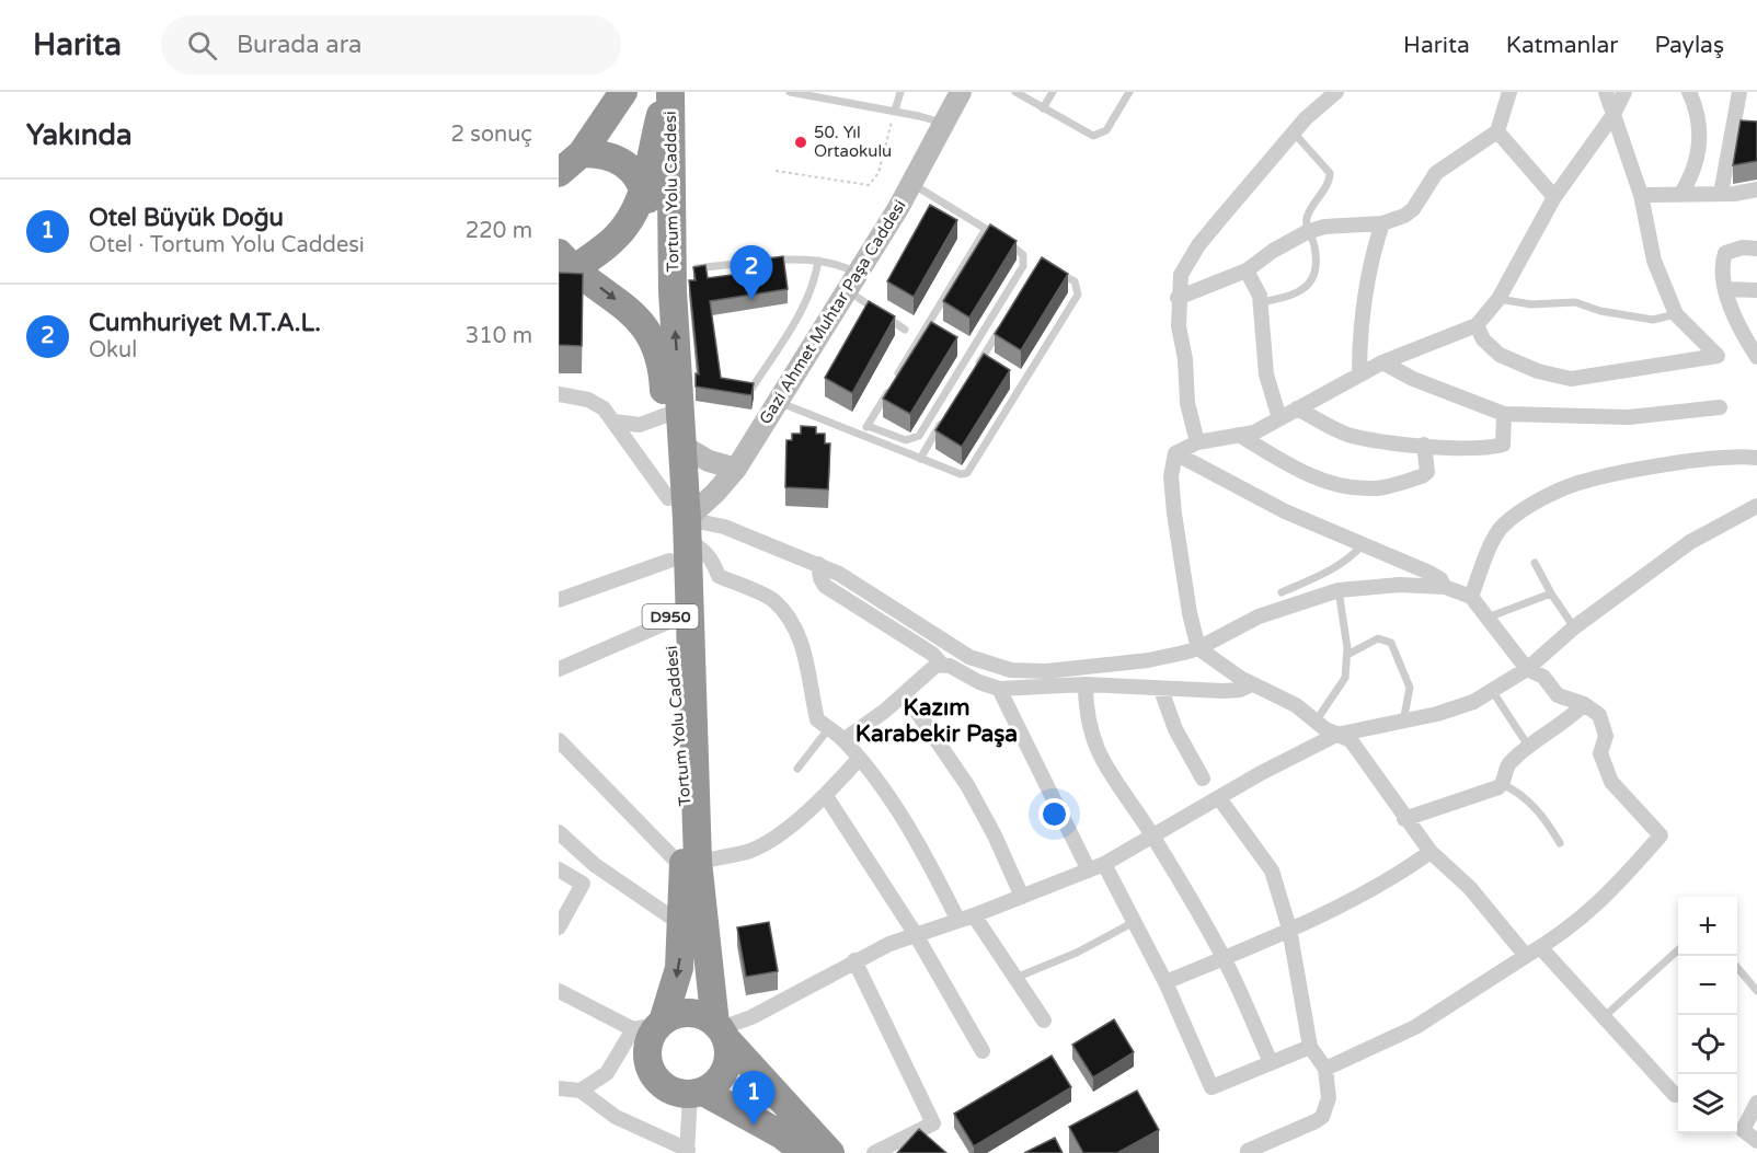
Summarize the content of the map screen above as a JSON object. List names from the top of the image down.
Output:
{
  "streets": {
    "highway": ["Tortum Yolu Caddesi", "D950"],
    "street": ["Gazi Ahmet Muhtar Paşa Caddesi"]
  },
  "crossings": [
    ["Tortum Yolu Caddesi", "Gazi Ahmet Muhtar Paşa Caddesi"]
  ],
  "districts": ["Kazım Karabekir Paşa"],
  "places": ["50. Yıl Ortaokulu"],
  "page": {
    "header": "Harita",
    "search": "Burada ara",
    "nav": ["Harita", "Katmanlar", "Paylaş"],
    "heading": ["Yakında", "2 sonuç"],
    "list": [
      {
        "mark": "1",
        "name": "Otel Büyük Doğu",
        "note": "Otel · Tortum Yolu Caddesi",
        "value": "220 m"
      },
      {
        "mark": "2",
        "name": "Cumhuriyet M.T.A.L.",
        "note": "Okul",
        "value": "310 m"
      }
    ],
    "pins": ["2", "1"],
    "map_buttons": ["+", "−"]
  }
}
